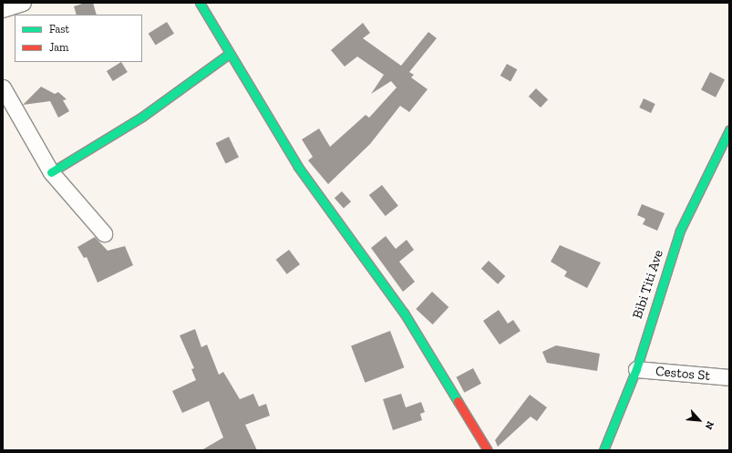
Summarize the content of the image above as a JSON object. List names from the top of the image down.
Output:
{
  "streets": {
    "street": ["Bibi Titi Ave", "Cestos St"]
  },
  "crossings": [
    ["Bibi Titi Ave", "Cestos St"]
  ],
  "legend": ["Fast", "Jam"],
  "north": "bottom right"
}
